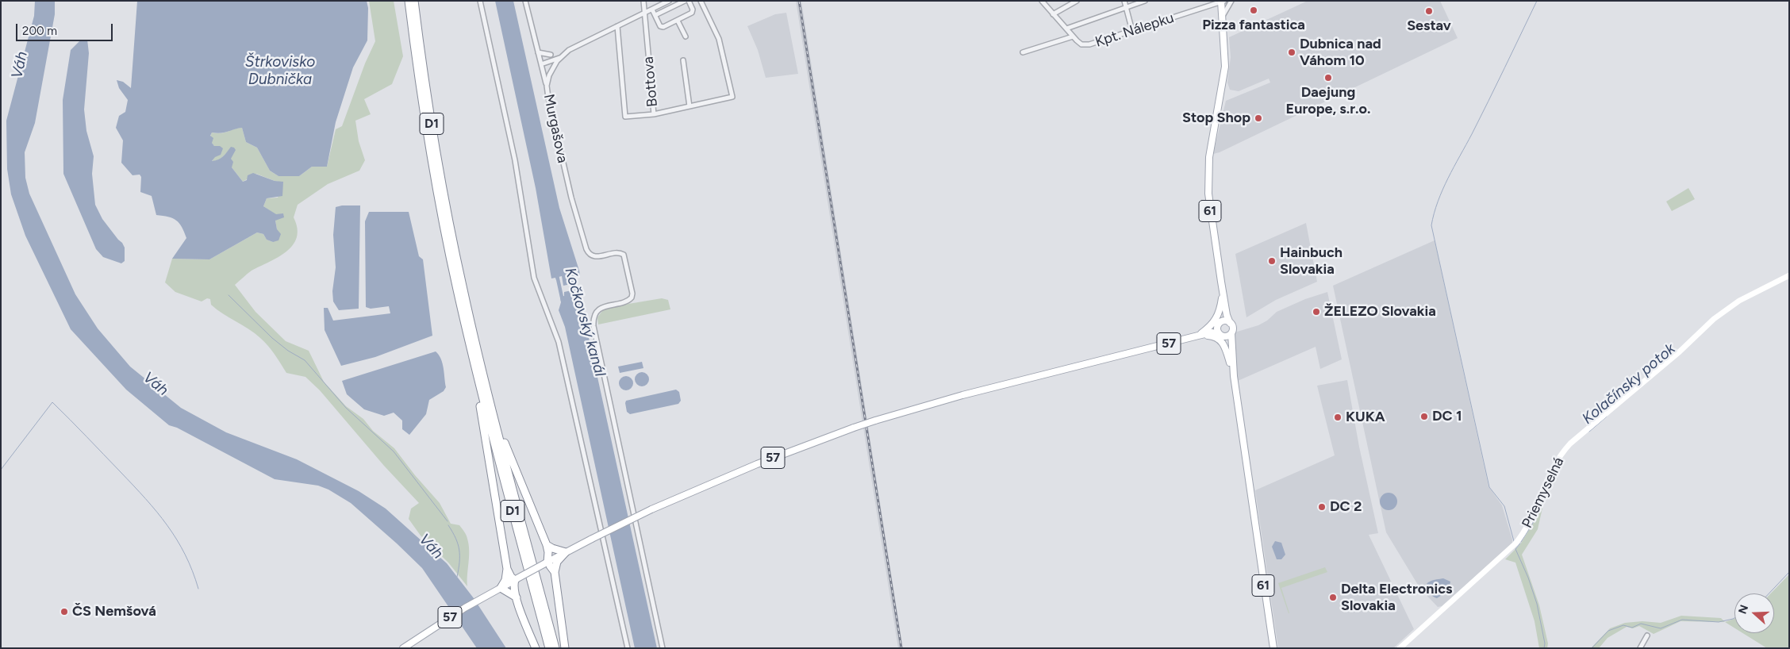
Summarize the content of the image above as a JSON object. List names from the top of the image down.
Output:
{
  "streets": {
    "highway": ["D1"],
    "main road": ["61", "57"],
    "street": [
      "Kpt. Nálepku",
      "Bottova",
      "Murgašova",
      "Priemyselná"
    ]
  },
  "crossings": [
    ["Kpt. Nálepku", "61"],
    ["Bottova", "Murgašova"],
    ["61", "57"]
  ],
  "water": [
    "Štrkovisko Dubnička",
    "Váh",
    "Kočkovský kanál",
    "Kolačínsky potok"
  ],
  "places": [
    "Pizza fantastica",
    "Sestav",
    "Dubnica nad Váhom 10",
    "Daejung Europe, s.r.o.",
    "Stop Shop",
    "Hainbuch Slovakia",
    "ŽELEZO Slovakia",
    "DC 1",
    "KUKA",
    "DC 2",
    "Delta Electronics Slovakia",
    "ČS Nemšová"
  ],
  "scale_bar": "200 m",
  "north": "left"
}
